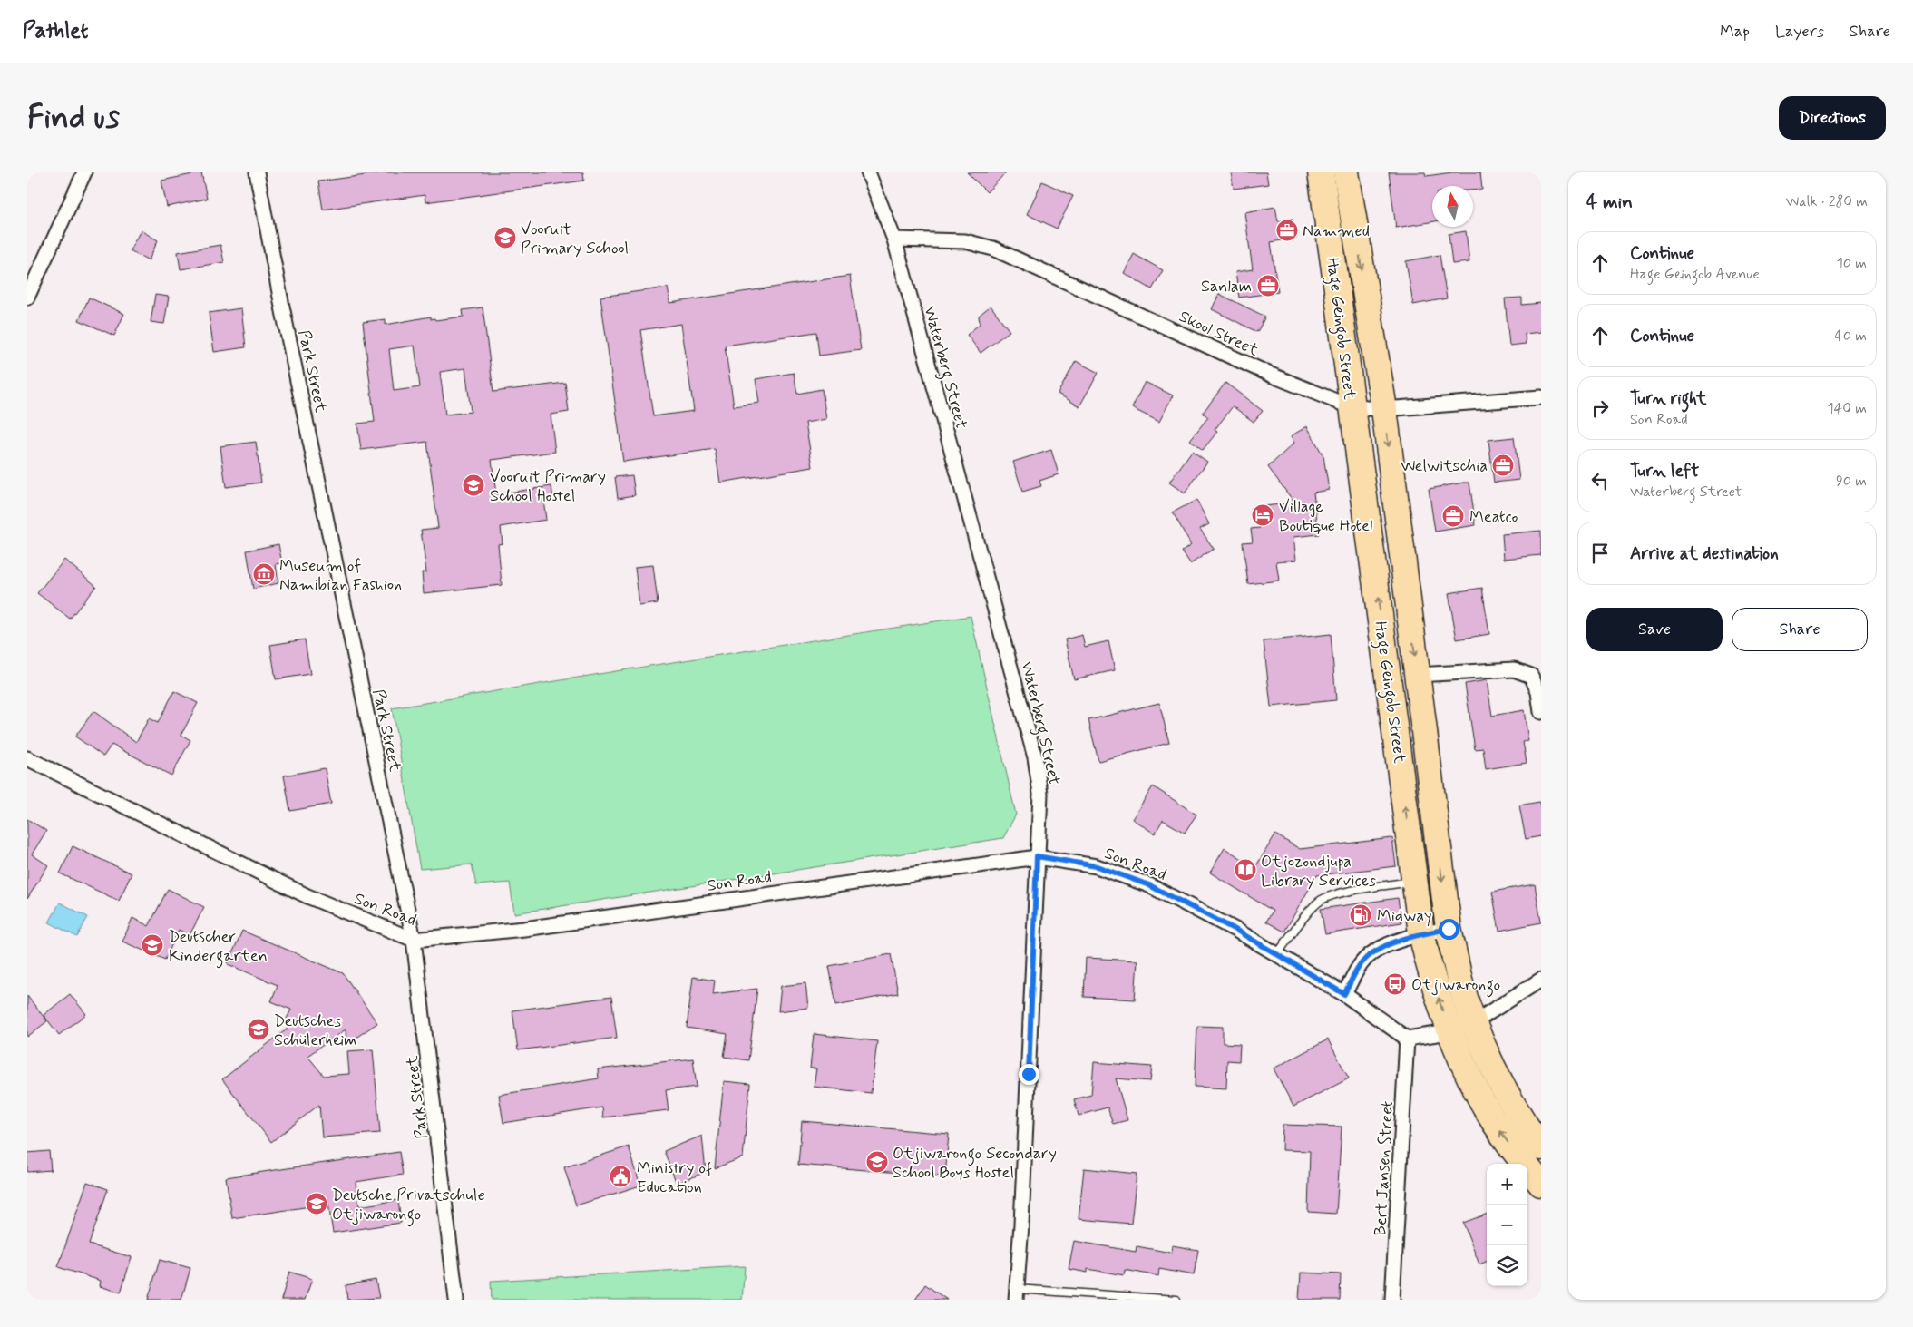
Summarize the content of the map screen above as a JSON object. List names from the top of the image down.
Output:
{
  "streets": {
    "highway": ["Hage Geingob Street"],
    "street": [
      "Skool Street",
      "Waterberg Street",
      "Park Street",
      "Son Road",
      "Bert Jansen Street"
    ]
  },
  "crossings": [
    ["Hage Geingob Street", "Skool Street"],
    ["Skool Street", "Waterberg Street"],
    ["Waterberg Street", "Son Road"],
    ["Park Street", "Son Road"],
    ["Son Road", "Bert Jansen Street"]
  ],
  "places": {
    "office": [
      "Nammed",
      "Sanlam",
      "Welwitschia",
      "Meatco"
    ],
    "school or university": [
      "Vooruit Primary School",
      "Vooruit Primary School Hostel",
      "Deutscher Kindergarten",
      "Deutsches Schülerheim",
      "Otjiwarongo Secondary School Boys Hostel",
      "Deutsche Privatschule Otjiwarongo"
    ],
    "hotel": ["Village Boutique Hotel"],
    "museum": ["Museum of Namibian Fashion"],
    "library": ["Otjozondjupa Library Services"],
    "fuel station": ["Midway"],
    "bus stop": ["Otjiwarongo"],
    "public building": ["Ministry of Education"]
  },
  "north": "top",
  "page": {
    "header": "Pathlet",
    "nav": ["Map", "Layers", "Share"],
    "buttons": [
      "Directions",
      ["Save", "Share"]
    ],
    "title": "Find us",
    "heading": ["4 min", "Walk · 280 m"],
    "list": [
      ["Continue", "Hage Geingob Avenue", "10 m"],
      ["Continue", "40 m"],
      ["Turn right", "Son Road", "140 m"],
      ["Turn left", "Waterberg Street", "90 m"],
      "Arrive at destination"
    ],
    "map_buttons": ["+", "−"]
  }
}
